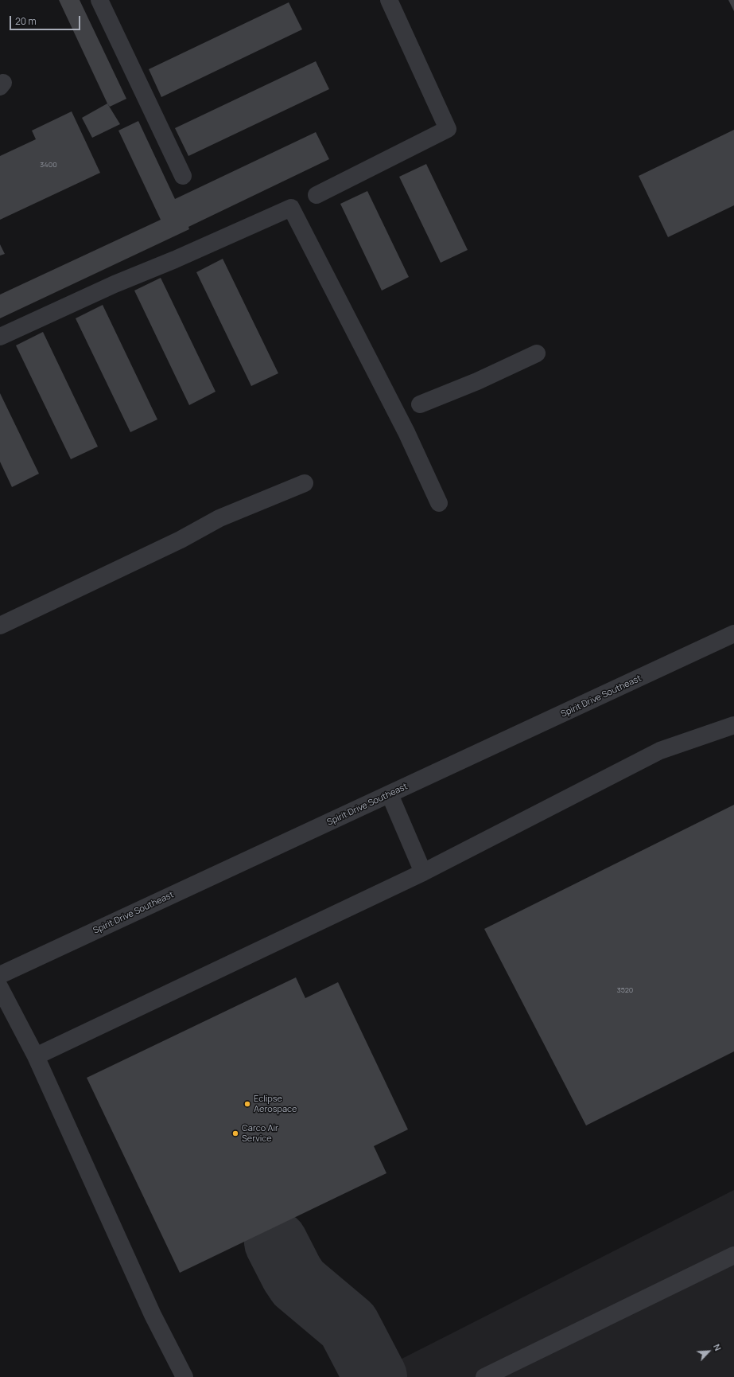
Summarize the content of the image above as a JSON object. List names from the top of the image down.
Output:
{
  "streets": {
    "street": ["Spirit Drive Southeast"]
  },
  "places": ["Eclipse Aerospace", "Carco Air Service"],
  "house_numbers": ["3400", "3520"],
  "scale_bar": "20 m",
  "north": "top right"
}
